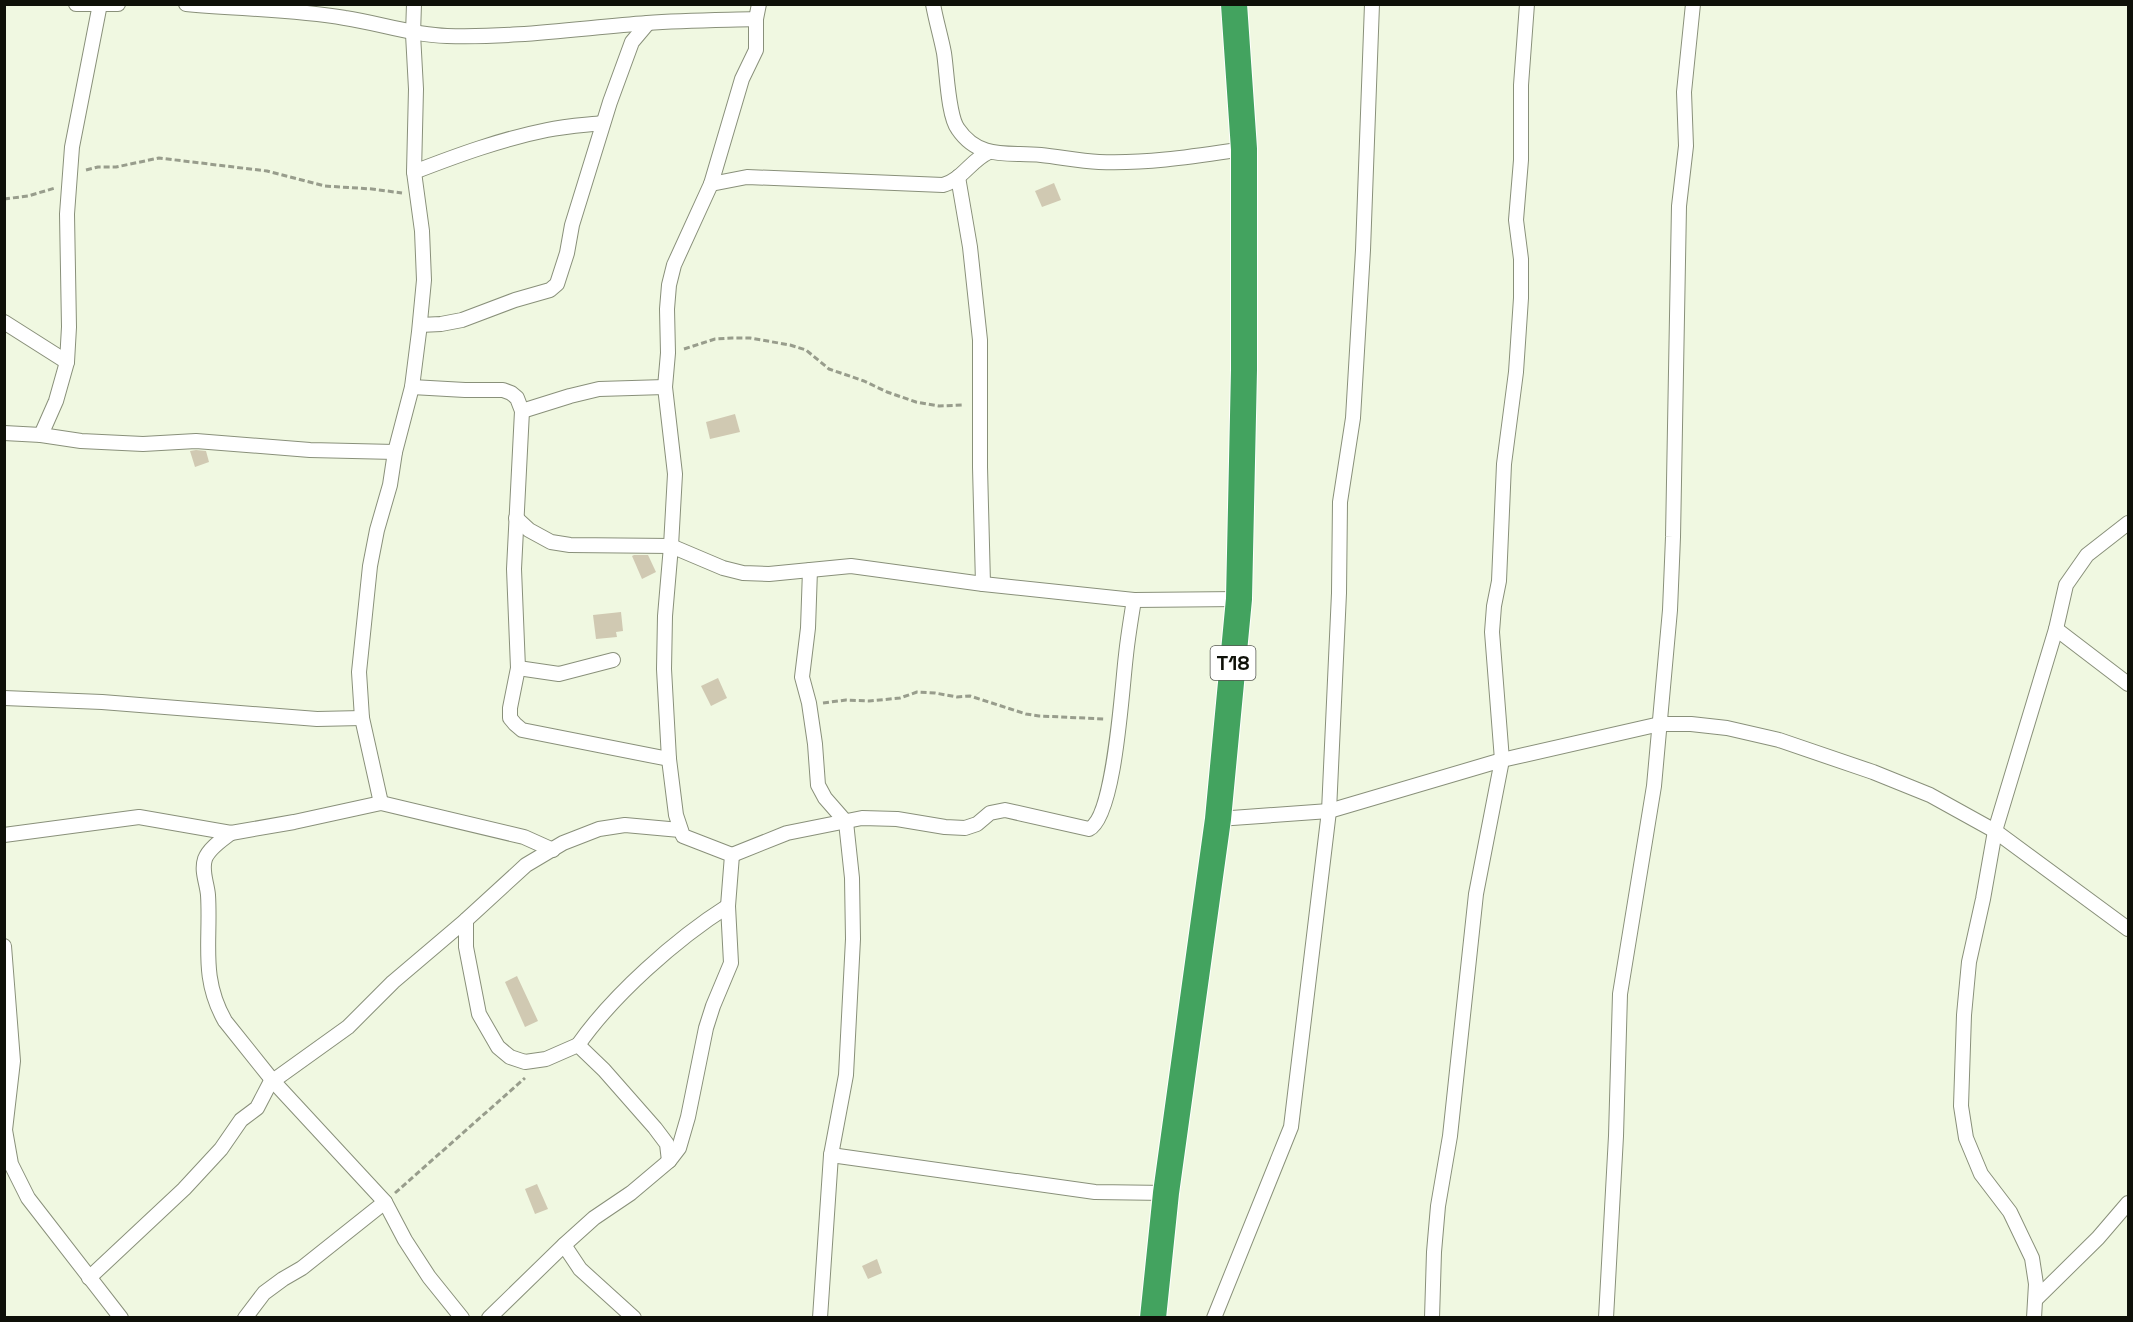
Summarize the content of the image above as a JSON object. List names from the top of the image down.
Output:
{
  "streets": {
    "highway": ["T18"]
  }
}
